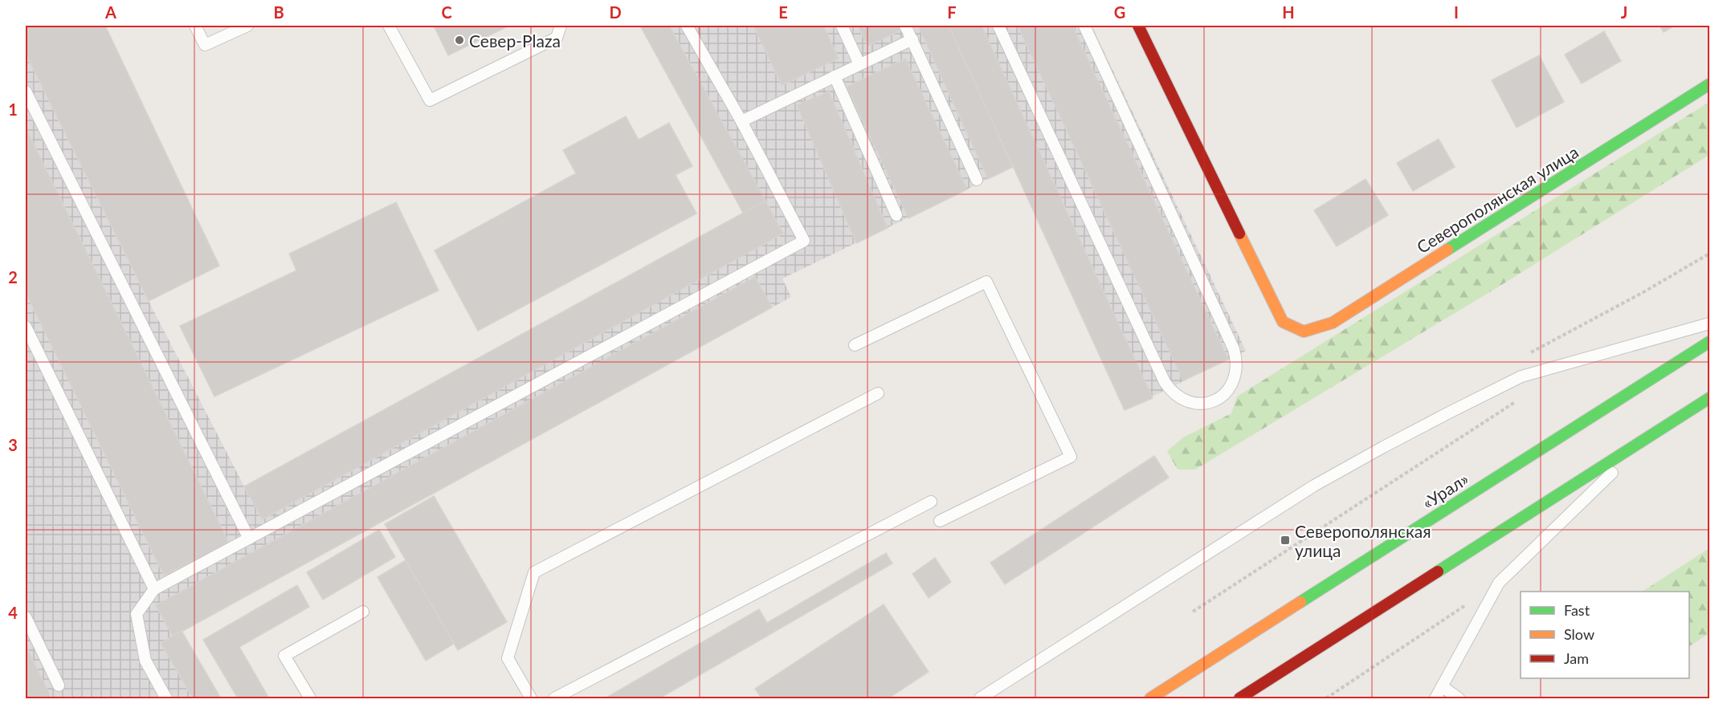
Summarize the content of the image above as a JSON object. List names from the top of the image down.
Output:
{
  "streets": {
    "main road": ["Северополянская улица", "«Урал»"]
  },
  "places": {
    "other": ["Север-Plaza"],
    "transit": ["Северополянская улица"]
  },
  "legend": ["Fast", "Slow", "Jam"],
  "grid": {
    "columns": [
      "A",
      "B",
      "C",
      "D",
      "E",
      "F",
      "G",
      "H",
      "I",
      "J"
    ],
    "rows": [
      "1",
      "2",
      "3",
      "4"
    ]
  }
}
